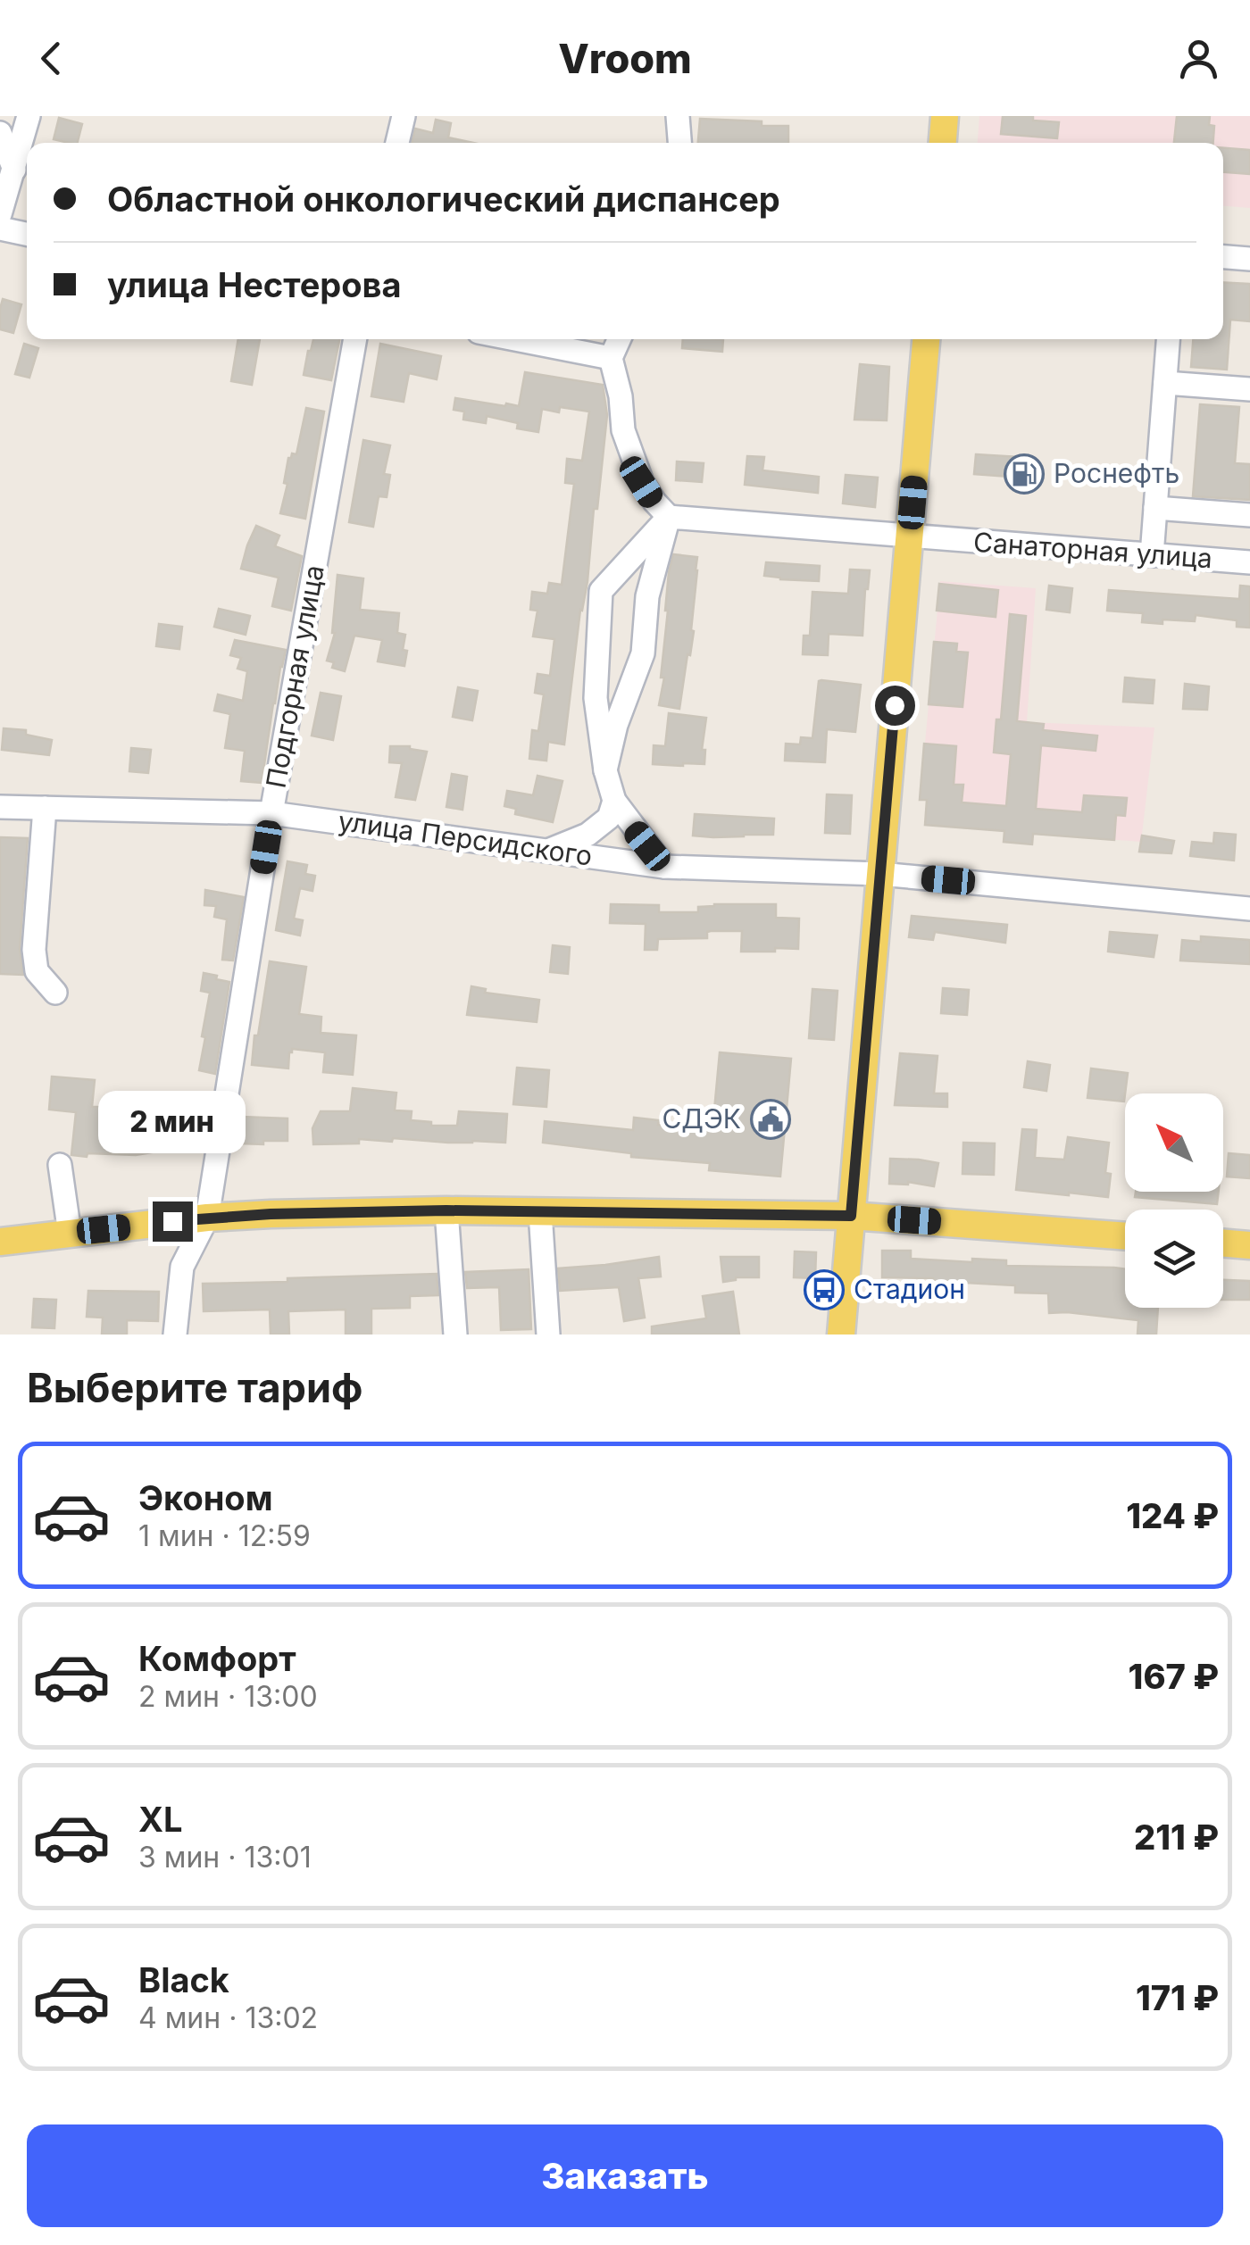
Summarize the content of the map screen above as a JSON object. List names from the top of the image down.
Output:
{
  "streets": {
    "street": ["Санаторная улица", "Подгорная улица", "улица Персидского"]
  },
  "crossings": [
    ["Подгорная улица", "улица Персидского"]
  ],
  "places": {
    "fuel station": ["Роснефть"],
    "public building": ["СДЭК"],
    "bus stop": ["Стадион"]
  },
  "north": "top left",
  "page": {
    "header": "Vroom",
    "banner": ["Областной онкологический диспансер", "улица Нестерова"],
    "bubble": "2 мин",
    "heading": "Выберите тариф",
    "list": [
      {
        "name": "Эконом",
        "note": "1 мин · 12:59",
        "value": "124 ₽"
      },
      {
        "name": "Комфорт",
        "note": "2 мин · 13:00",
        "value": "167 ₽"
      },
      {
        "name": "XL",
        "note": "3 мин · 13:01",
        "value": "211 ₽"
      },
      {
        "name": "Black",
        "note": "4 мин · 13:02",
        "value": "171 ₽"
      }
    ],
    "buttons": "Заказать"
  }
}
